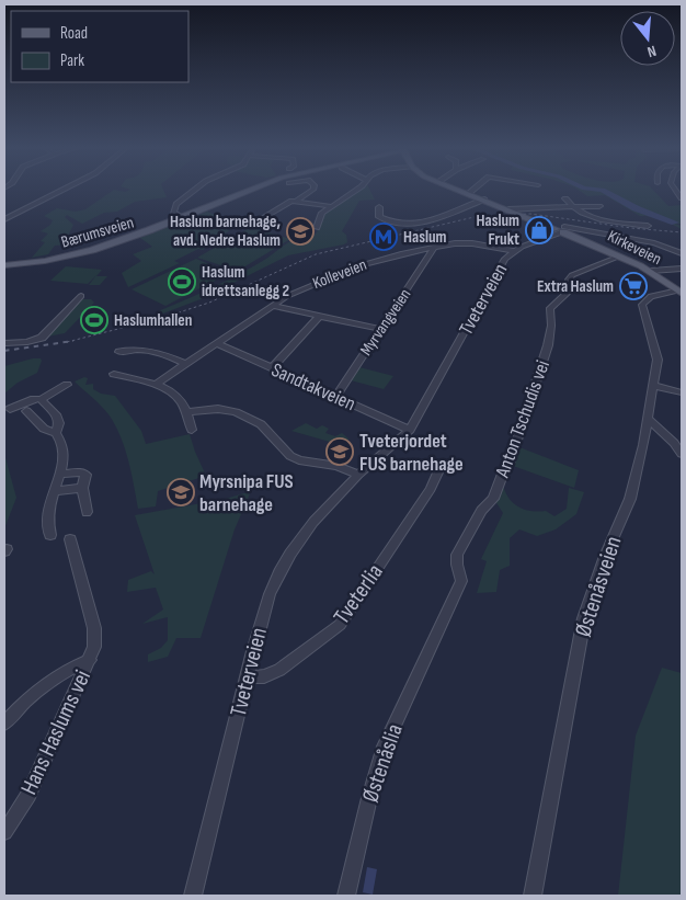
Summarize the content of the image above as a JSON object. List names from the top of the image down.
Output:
{
  "streets": {
    "main road": ["Bærumsveien", "Kirkeveien"],
    "street": [
      "Kolleveien",
      "Tveterveien",
      "Myrvangveien",
      "Sandtakveien",
      "Anton Tschudis vei",
      "Østenåsveien",
      "Tveterlia",
      "Hans Haslums vei",
      "Østenåslia"
    ]
  },
  "crossings": [
    ["Kirkeveien", "Tveterveien"],
    ["Kirkeveien", "Anton Tschudis vei"],
    ["Kirkeveien", "Østenåsveien"],
    ["Kolleveien", "Tveterveien"],
    ["Kolleveien", "Myrvangveien"],
    ["Kolleveien", "Sandtakveien"],
    ["Tveterveien", "Sandtakveien"],
    ["Tveterveien", "Tveterlia"],
    ["Myrvangveien", "Sandtakveien"],
    ["Anton Tschudis vei", "Østenåslia"]
  ],
  "places": {
    "shop": ["Haslum Frukt"],
    "school or university": ["Haslum barnehage, avd. Nedre Haslum", "Tveterjordet FUS barnehage", "Myrsnipa FUS barnehage"],
    "metro station": ["Haslum"],
    "sports": ["Haslum idrettsanlegg 2", "Haslumhallen"],
    "supermarket": ["Extra Haslum"]
  },
  "legend": ["Road", "Park"],
  "north": "bottom"
}
